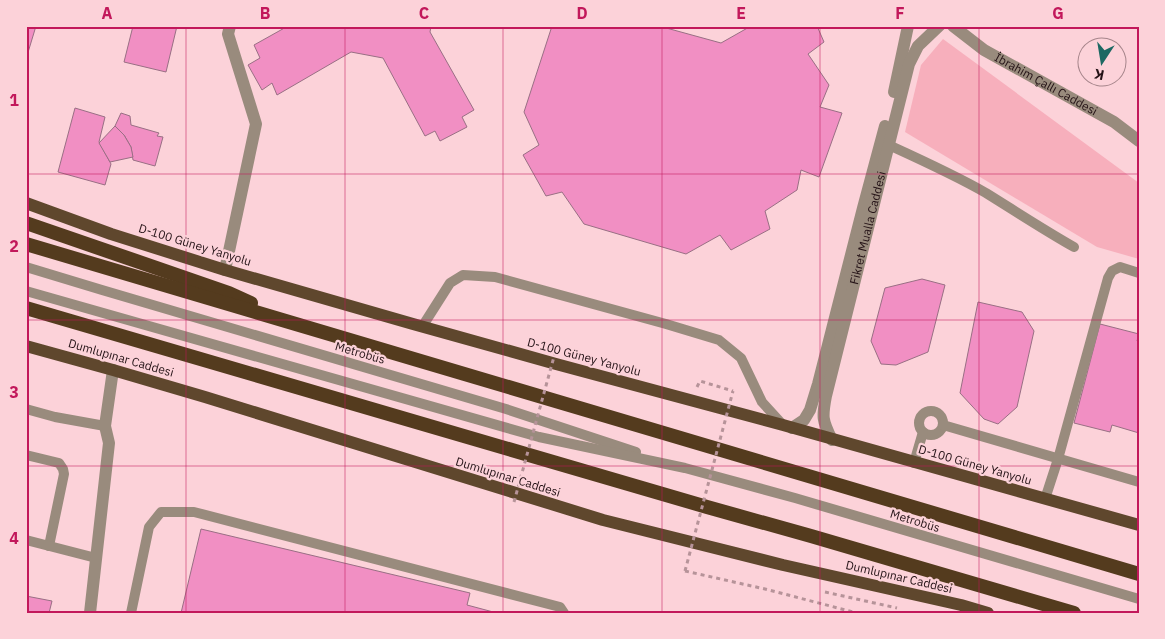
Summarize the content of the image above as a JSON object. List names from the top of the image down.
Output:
{
  "streets": {
    "main road": ["D-100 Güney Yanyolu", "Dumlupınar Caddesi"],
    "street": ["İbrahim Çallı Caddesi", "Fikret Mualla Caddesi"],
    "lane": ["Metrobüs"]
  },
  "crossings": [
    ["Fikret Mualla Caddesi", "D-100 Güney Yanyolu"]
  ],
  "north": "bottom",
  "grid": {
    "columns": [
      "A",
      "B",
      "C",
      "D",
      "E",
      "F",
      "G"
    ],
    "rows": [
      "1",
      "2",
      "3",
      "4"
    ]
  }
}
